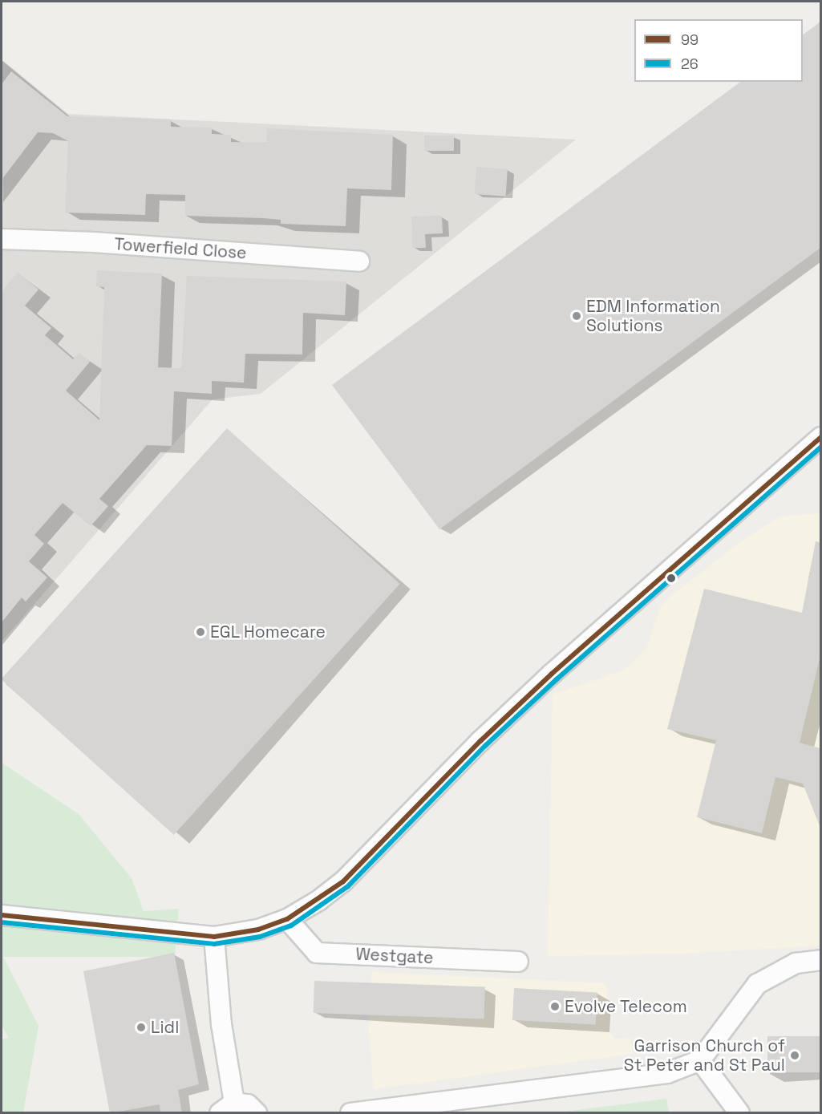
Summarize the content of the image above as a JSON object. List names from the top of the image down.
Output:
{
  "streets": {
    "street": ["Towerfield Close", "Westgate"]
  },
  "places": [
    "EDM Information Solutions",
    "EGL Homecare",
    "Evolve Telecom",
    "Lidl",
    "Garrison Church of St Peter and St Paul"
  ],
  "lines": ["transit line 99", "transit line 26"],
  "legend": ["99", "26"]
}
